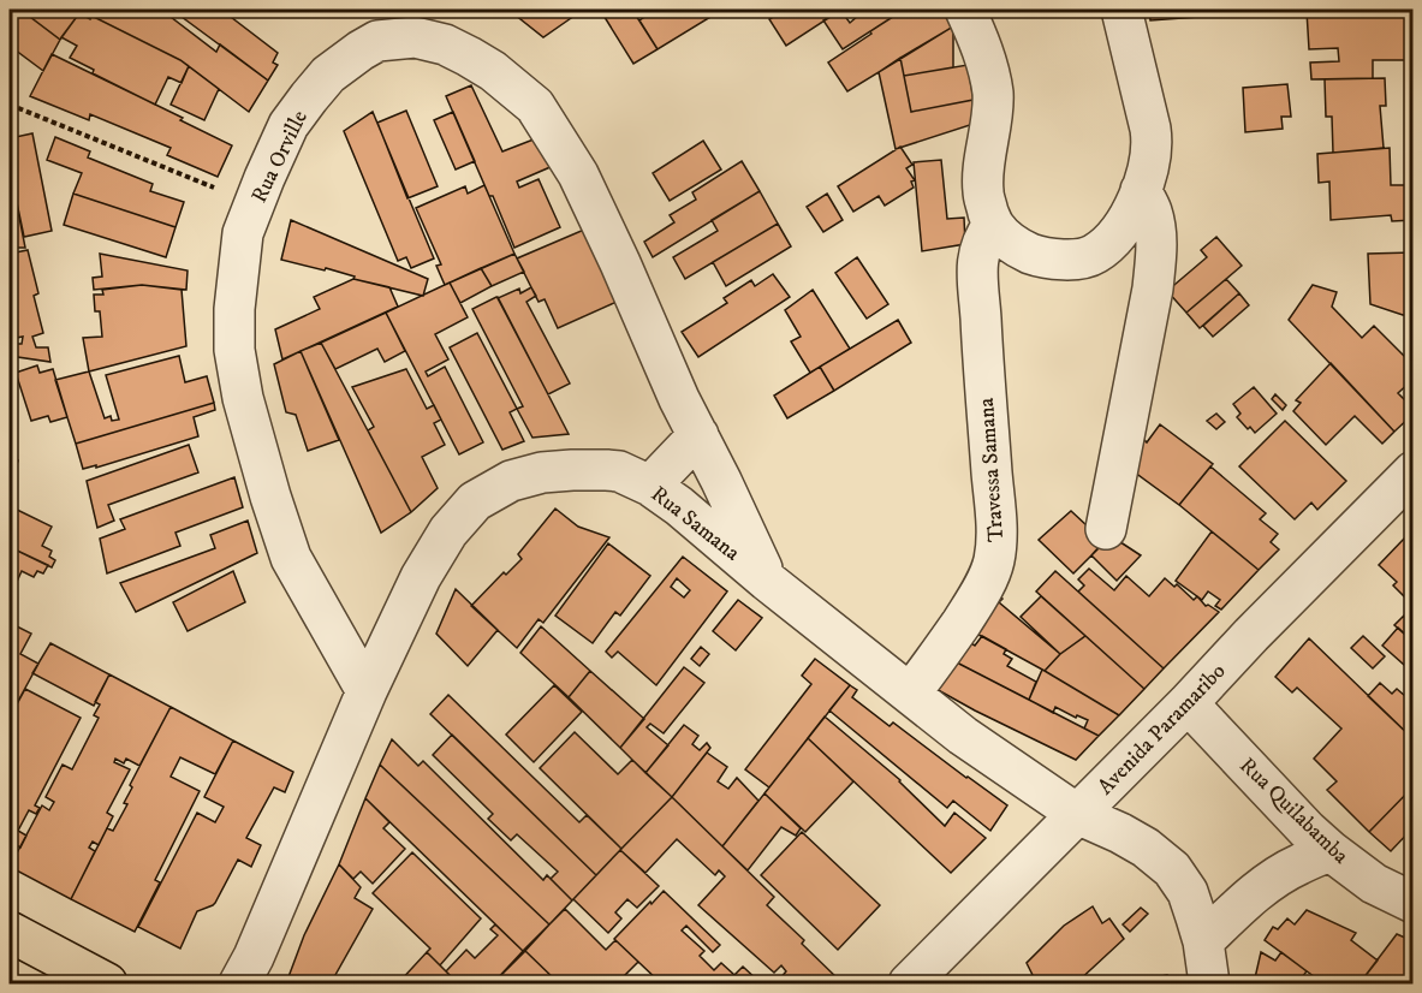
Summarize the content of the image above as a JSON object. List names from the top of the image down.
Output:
{
  "streets": {
    "street": [
      "Rua Orville",
      "Travessa Samana",
      "Rua Samana",
      "Avenida Paramaribo",
      "Rua Quilabamba"
    ]
  },
  "crossings": [
    ["Rua Orville", "Rua Samana"],
    ["Travessa Samana", "Rua Samana"],
    ["Rua Samana", "Avenida Paramaribo"],
    ["Avenida Paramaribo", "Rua Quilabamba"]
  ]
}
